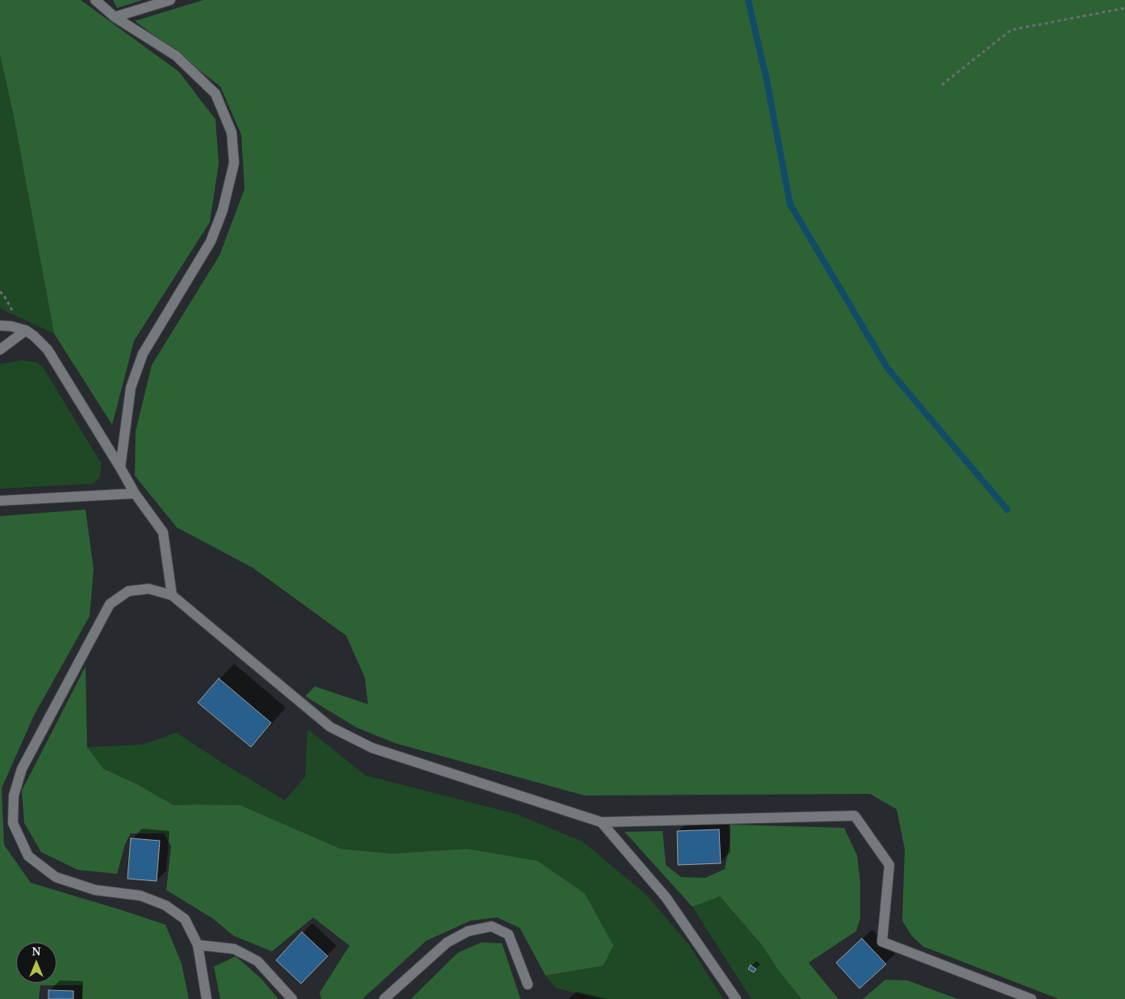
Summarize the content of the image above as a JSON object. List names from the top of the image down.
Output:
{
  "north": "top"
}
